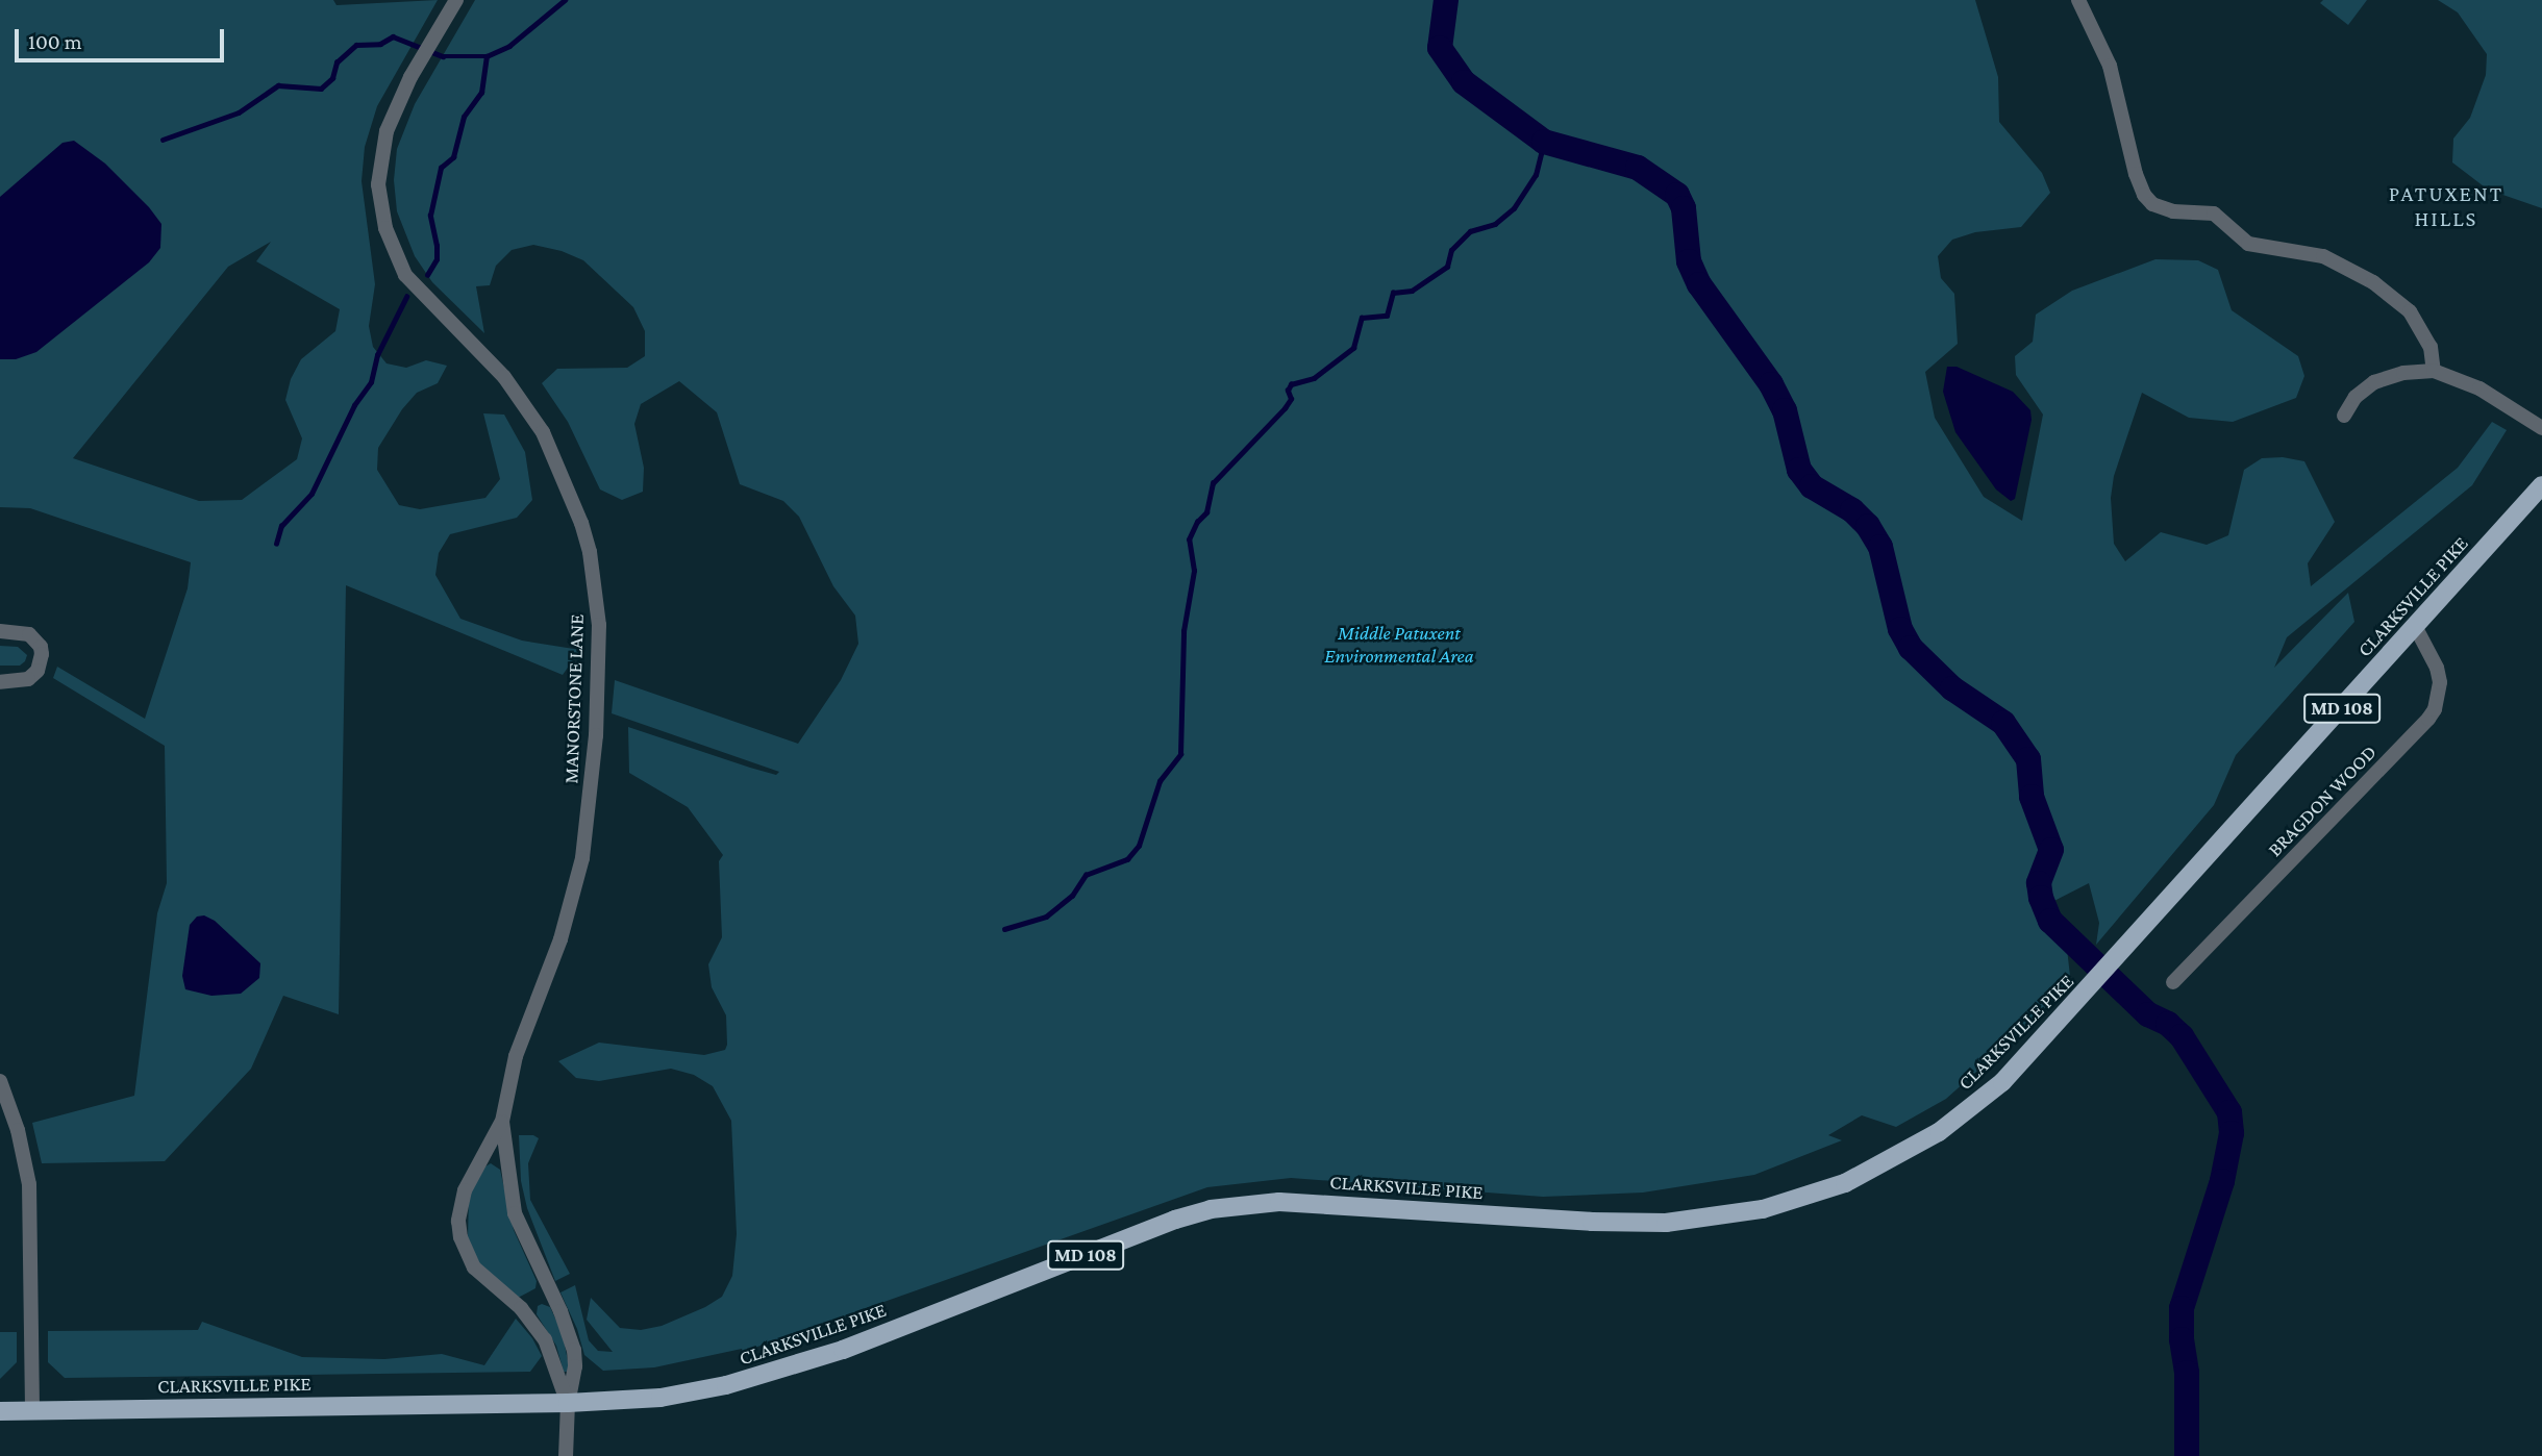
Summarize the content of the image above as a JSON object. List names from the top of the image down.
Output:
{
  "streets": {
    "main road": ["CLARKSVILLE PIKE", "MD 108"],
    "street": ["MANORSTONE LANE", "BRAGDON WOOD"]
  },
  "crossings": [
    ["CLARKSVILLE PIKE", "MANORSTONE LANE"],
    ["CLARKSVILLE PIKE", "BRAGDON WOOD"]
  ],
  "districts": ["PATUXENT HILLS"],
  "parks": ["Middle Patuxent Environmental Area"],
  "scale_bar": "100 m"
}
